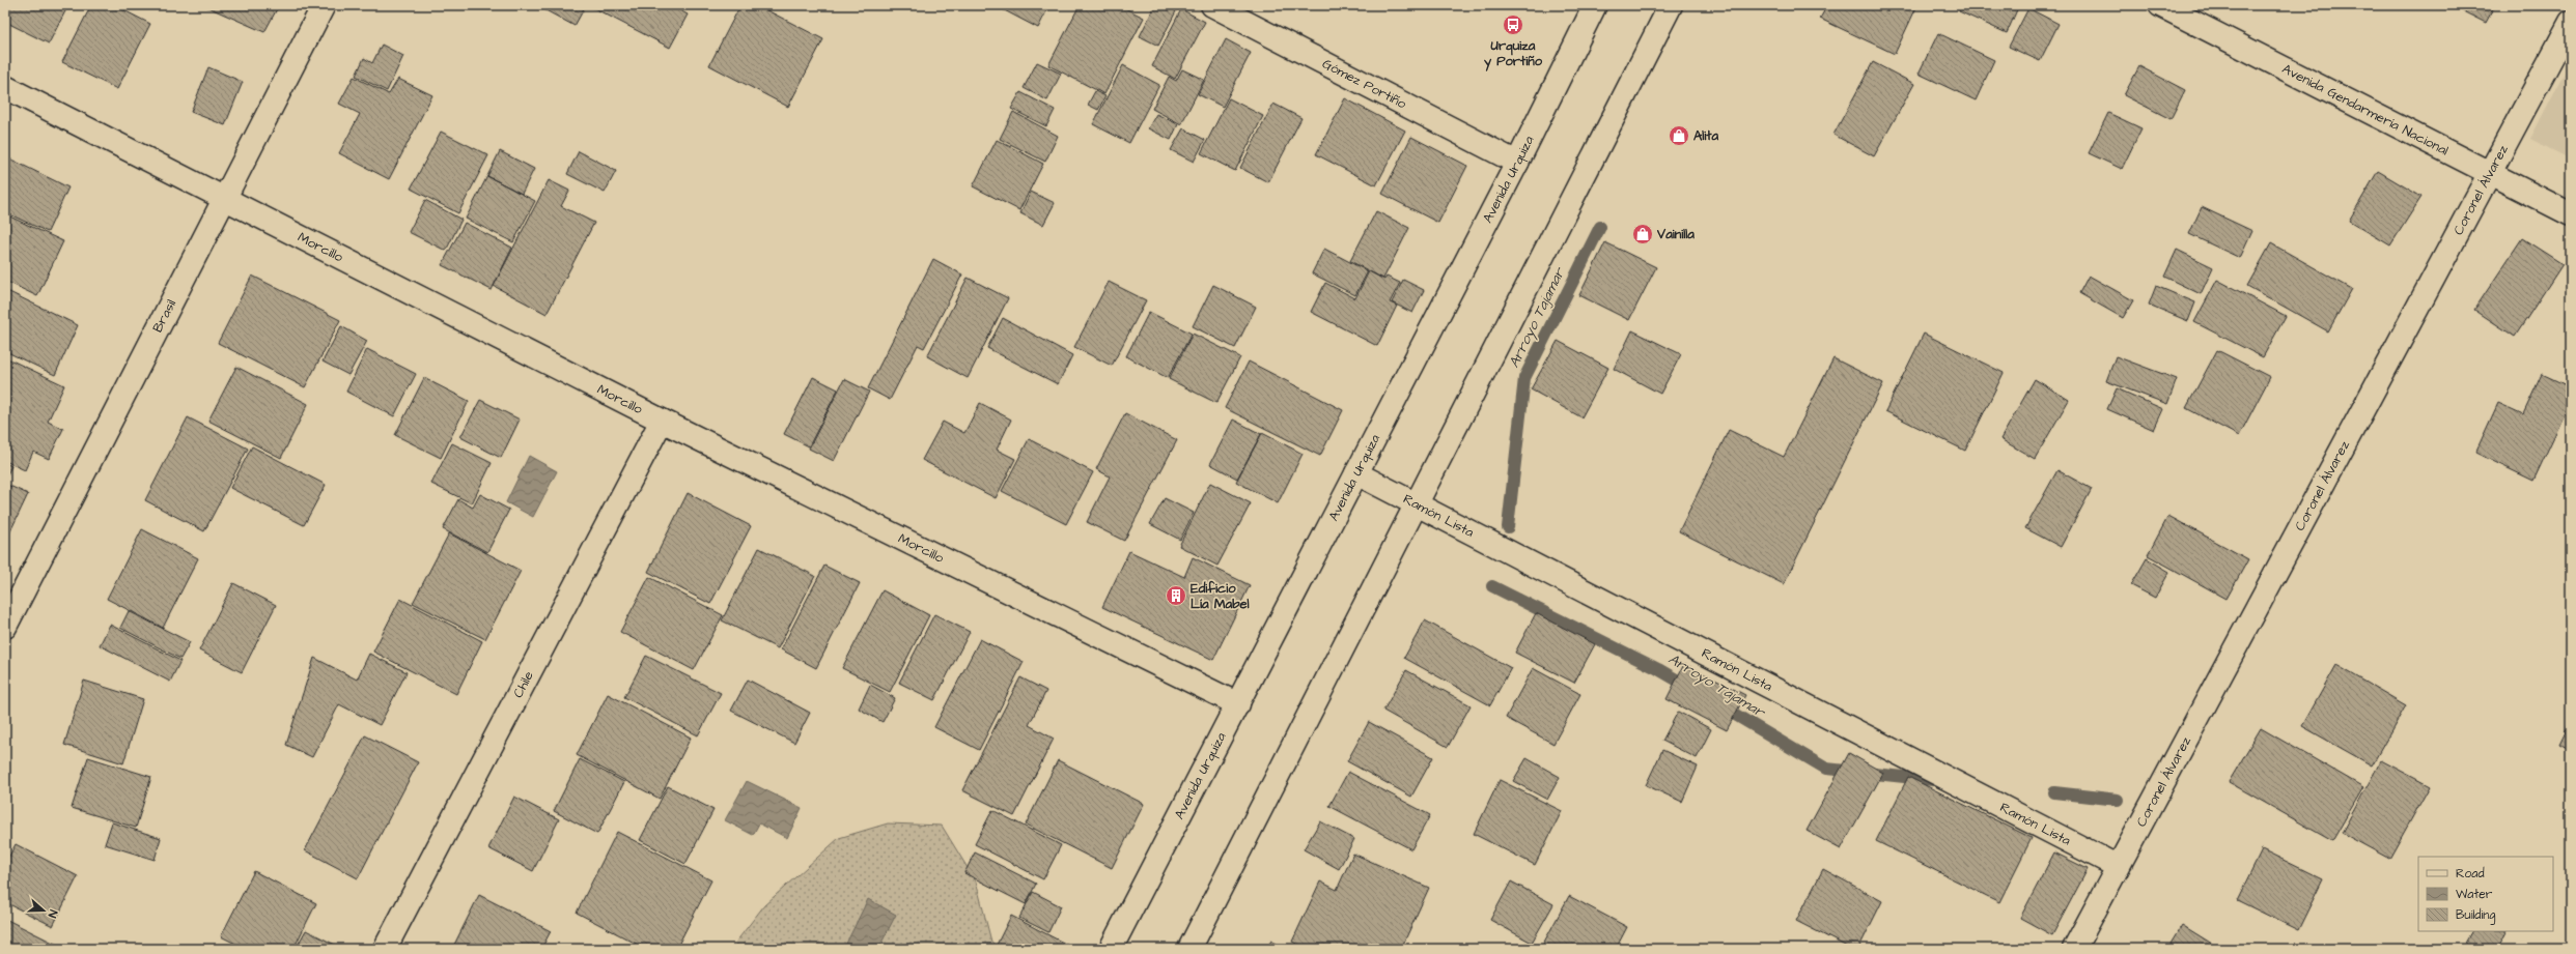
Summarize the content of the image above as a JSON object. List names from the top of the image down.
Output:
{
  "streets": {
    "street": [
      "Gómez Portiño",
      "Avenida Gendarmería Nacional",
      "Avenida Urquiza",
      "Coronel Álvarez",
      "Morcillo",
      "Brasil",
      "Ramón Lista",
      "Chile"
    ]
  },
  "crossings": [
    ["Gómez Portiño", "Avenida Urquiza"],
    ["Avenida Gendarmería Nacional", "Coronel Álvarez"],
    ["Avenida Urquiza", "Morcillo"],
    ["Avenida Urquiza", "Ramón Lista"],
    ["Coronel Álvarez", "Ramón Lista"],
    ["Morcillo", "Brasil"],
    ["Morcillo", "Chile"]
  ],
  "water": ["Arroyo Tajamar"],
  "places": {
    "bus stop": ["Urquiza y Portiño"],
    "shop": ["Alita", "Vainilla"],
    "building": ["Edificio Lía Mabel"]
  },
  "legend": ["Road", "Water", "Building"],
  "north": "right"
}
